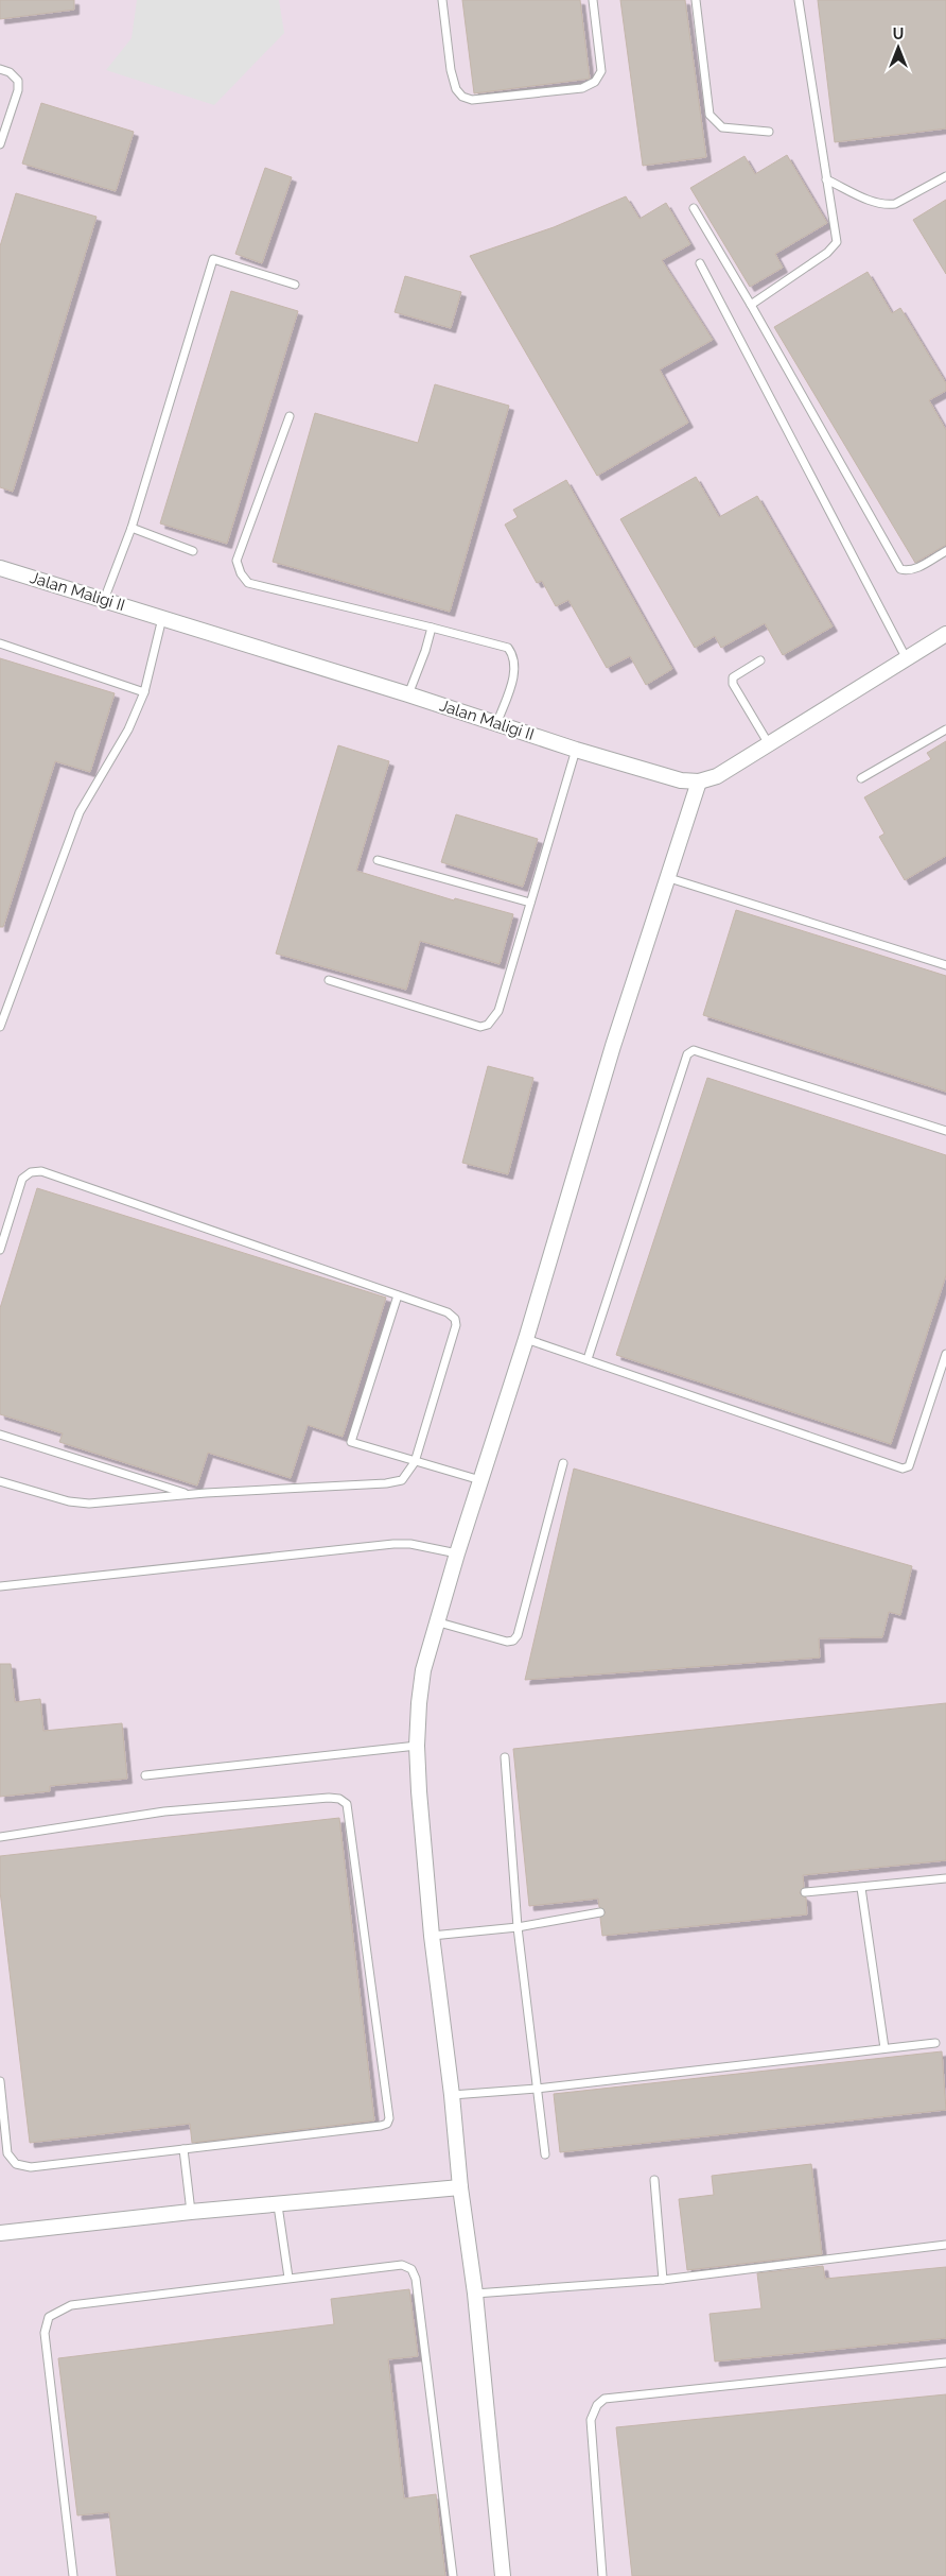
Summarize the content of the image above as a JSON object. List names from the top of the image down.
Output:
{
  "streets": {
    "street": ["Jalan Maligi II"]
  },
  "north": "top"
}
